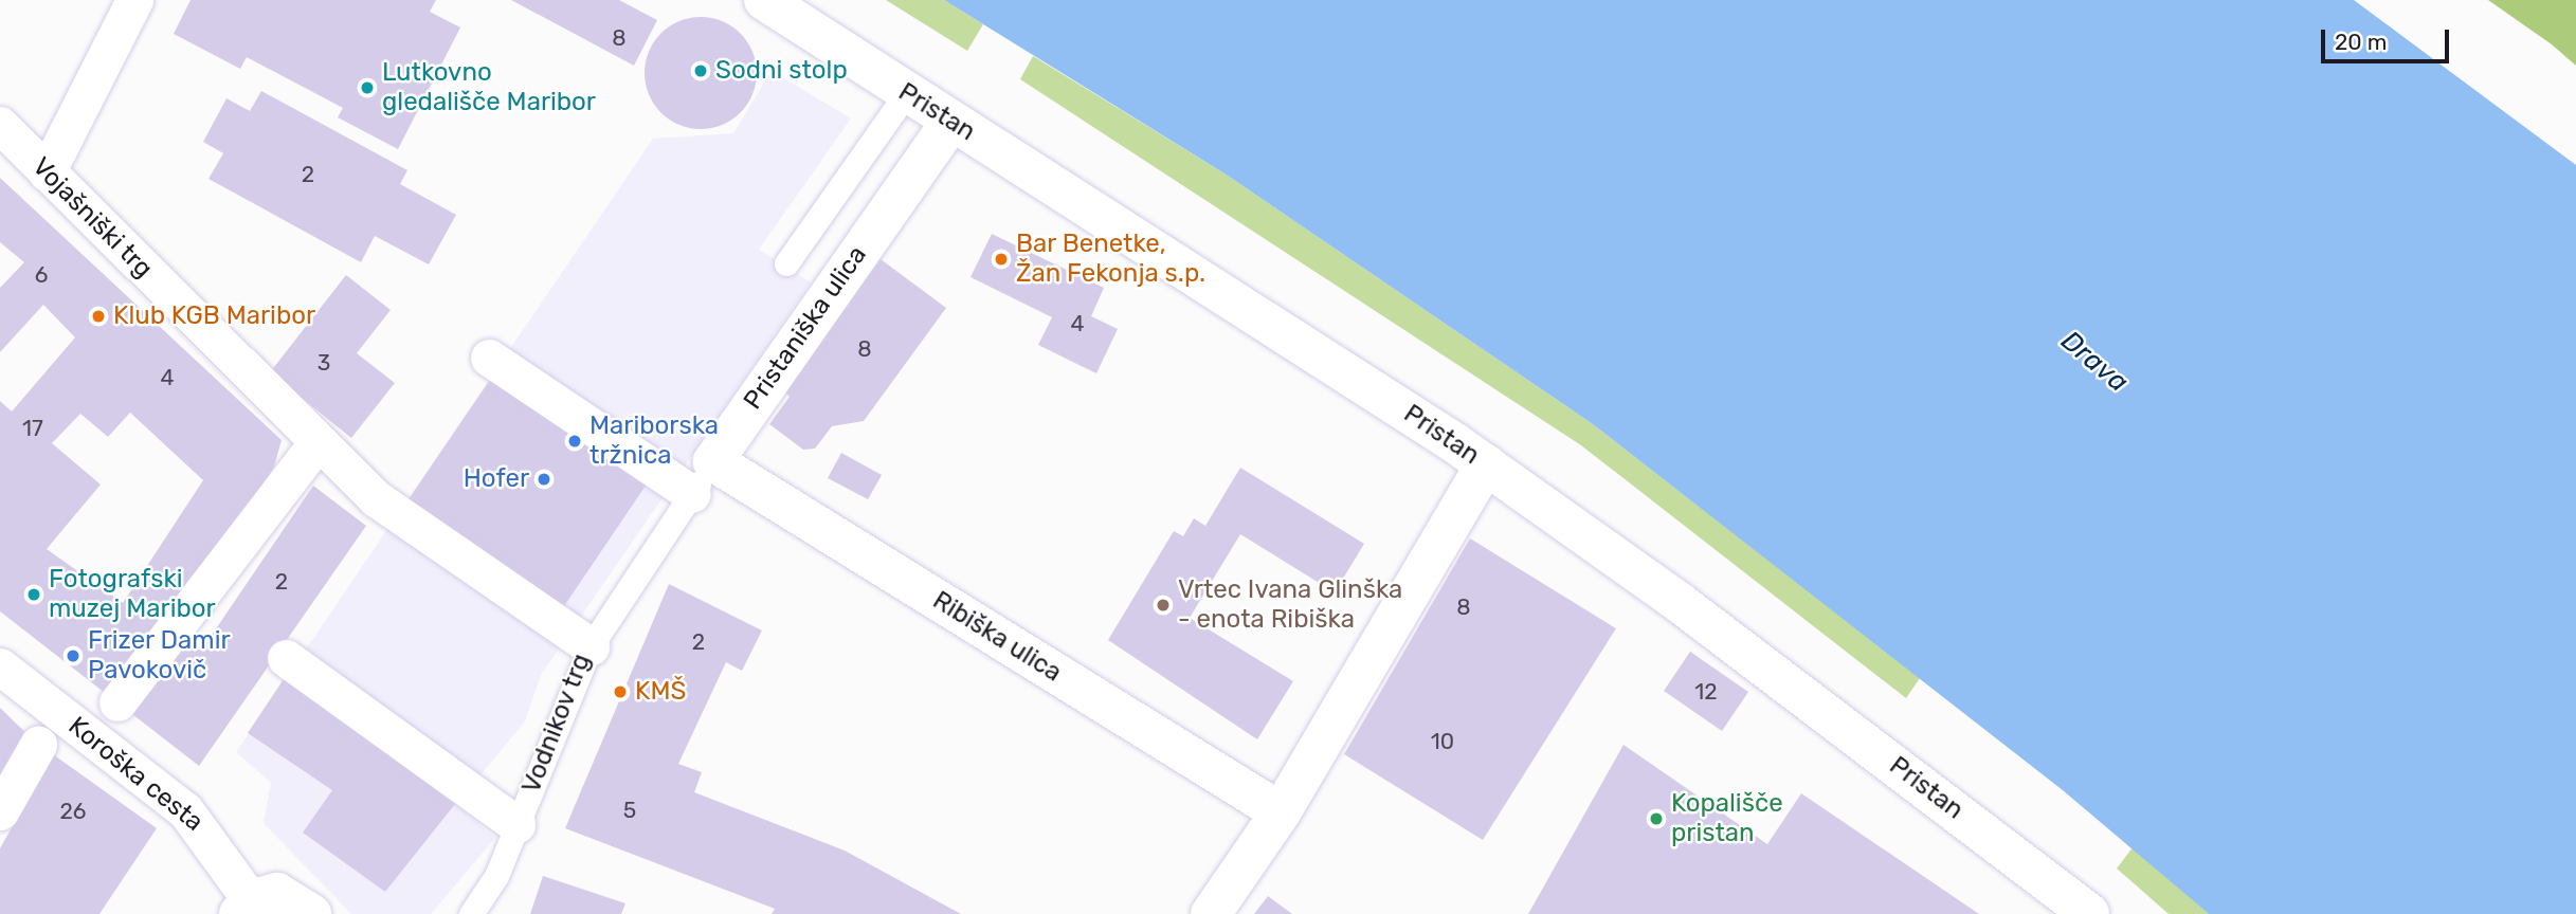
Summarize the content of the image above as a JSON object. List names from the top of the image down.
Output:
{
  "streets": {
    "street": [
      "Pristan",
      "Vojašniški trg",
      "Pristaniška ulica",
      "Ribiška ulica",
      "Vodnikov trg",
      "Koroška cesta"
    ]
  },
  "crossings": [
    ["Pristan", "Pristaniška ulica"],
    ["Vojašniški trg", "Vodnikov trg"],
    ["Pristaniška ulica", "Ribiška ulica"],
    ["Pristaniška ulica", "Vodnikov trg"]
  ],
  "water": ["Drava"],
  "places": [
    "Sodni stolp",
    "Lutkovno gledališče Maribor",
    "Bar Benetke, Žan Fekonja s.p.",
    "Klub KGB Maribor",
    "Mariborska tržnica",
    "Hofer",
    "Fotografski muzej Maribor",
    "Vrtec Ivana Glinška - enota Ribiška",
    "Frizer Damir Pavokovič",
    "KMŠ",
    "Kopališče pristan"
  ],
  "house_numbers": [
    "8",
    "2",
    "6",
    "4",
    "8",
    "3",
    "4",
    "17",
    "2",
    "8",
    "2",
    "12",
    "10",
    "5",
    "26"
  ],
  "scale_bar": "20 m"
}
